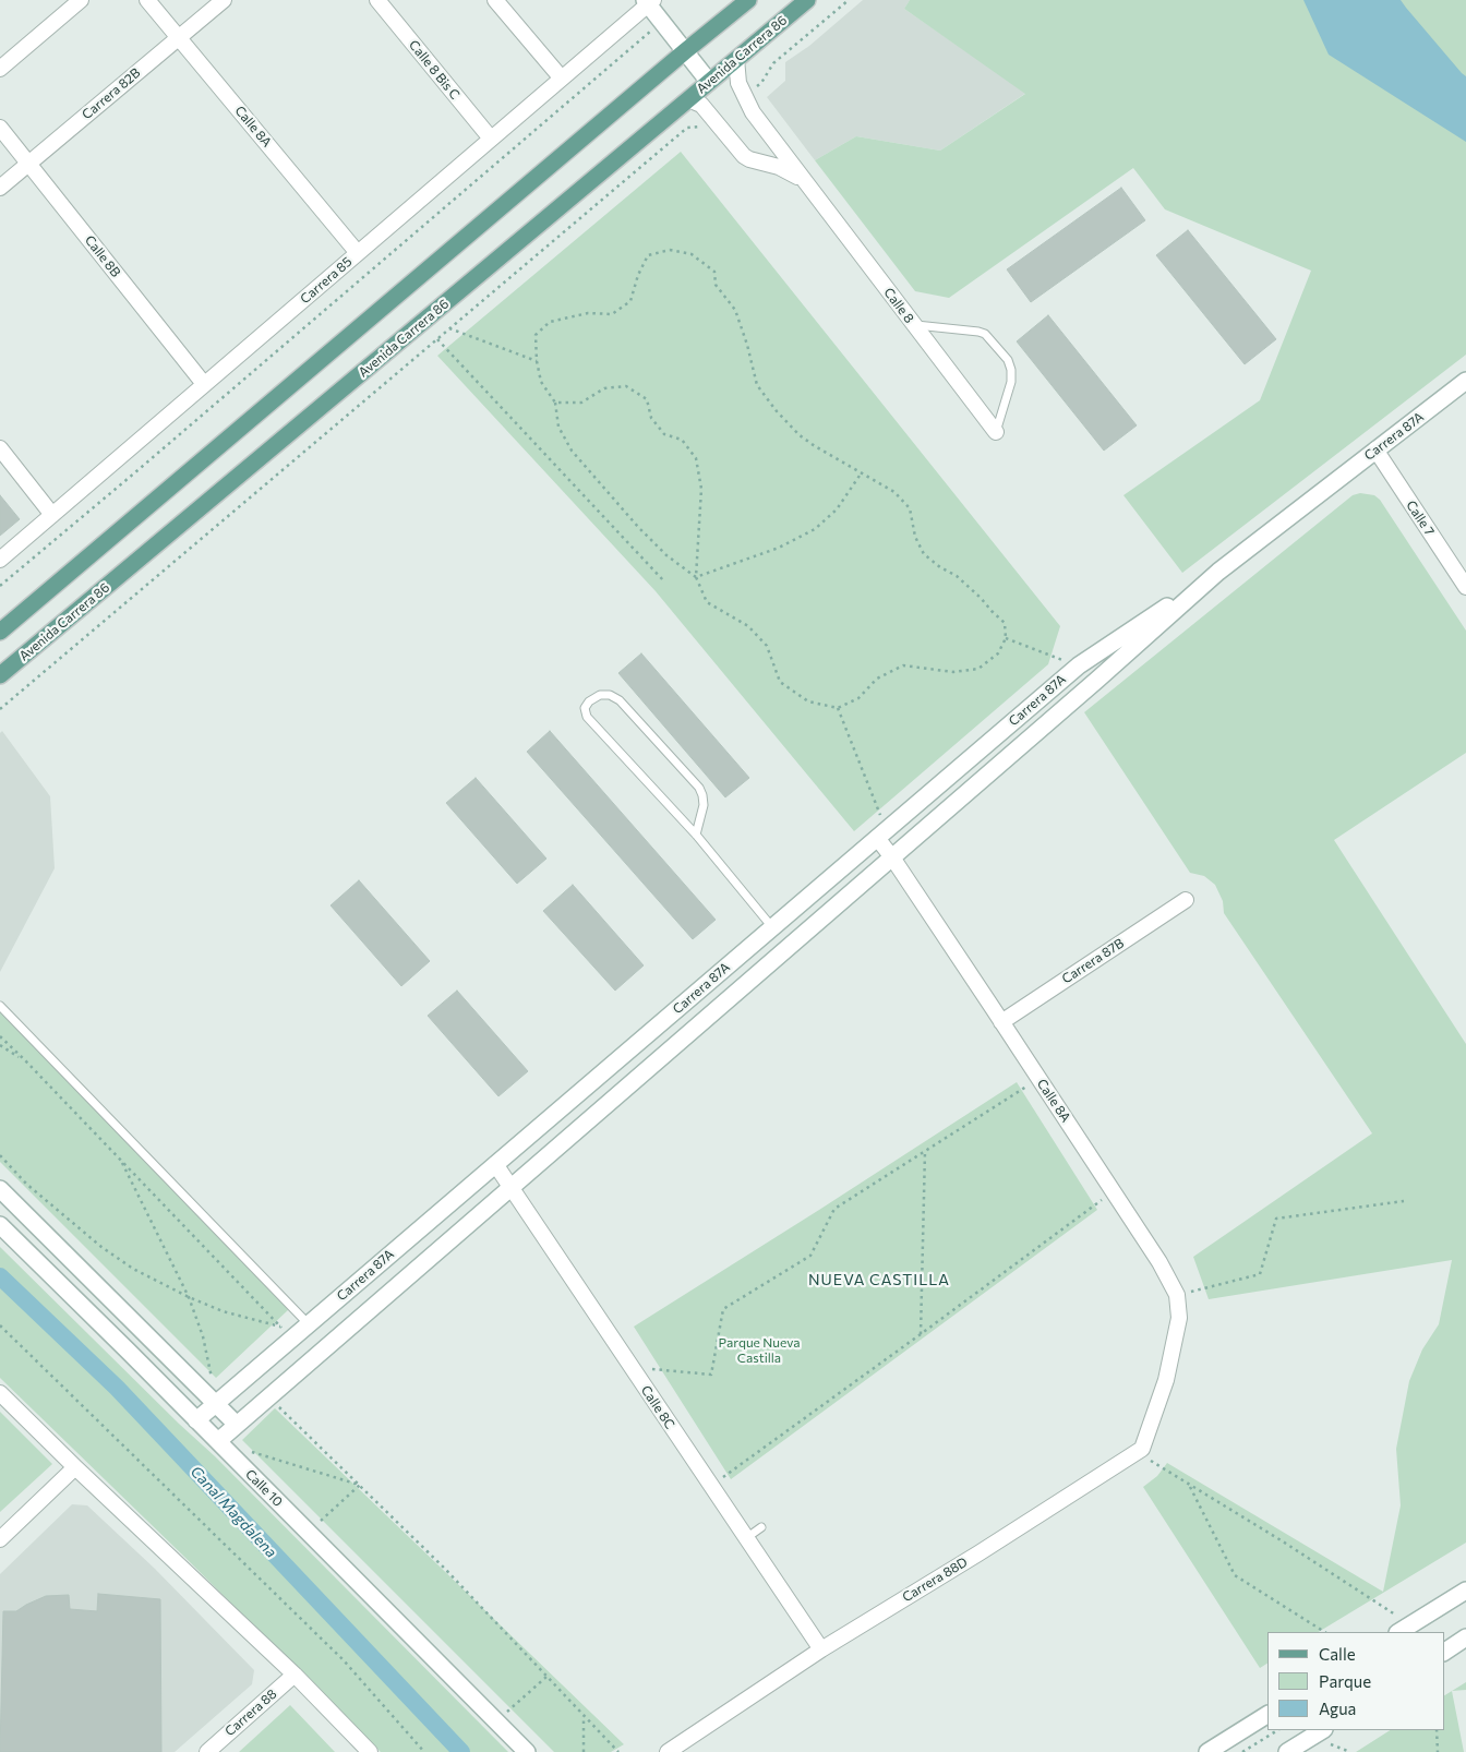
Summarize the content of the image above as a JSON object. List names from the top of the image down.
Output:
{
  "streets": {
    "main road": ["Avenida Carrera 86"],
    "street": [
      "Calle 8 Bis C",
      "Carrera 82B",
      "Calle 8A",
      "Calle 8B",
      "Carrera 85",
      "Calle 8",
      "Carrera 87A",
      "Calle 7",
      "Carrera 87B",
      "Calle 8C",
      "Calle 10",
      "Carrera 88D",
      "Carrera 88"
    ]
  },
  "crossings": [
    ["Avenida Carrera 86", "Calle 8"],
    ["Calle 8 Bis C", "Carrera 85"],
    ["Carrera 82B", "Calle 8A"],
    ["Carrera 82B", "Calle 8B"],
    ["Calle 8A", "Carrera 85"],
    ["Calle 8A", "Carrera 87A"],
    ["Calle 8A", "Carrera 87B"],
    ["Calle 8A", "Carrera 88D"],
    ["Calle 8B", "Carrera 85"],
    ["Carrera 87A", "Calle 7"],
    ["Carrera 87A", "Calle 8C"],
    ["Carrera 87A", "Calle 10"],
    ["Calle 8C", "Carrera 88D"]
  ],
  "districts": ["NUEVA CASTILLA"],
  "water": ["Canal Magdalena"],
  "parks": ["Parque Nueva Castilla"],
  "legend": ["Calle", "Parque", "Agua"]
}
